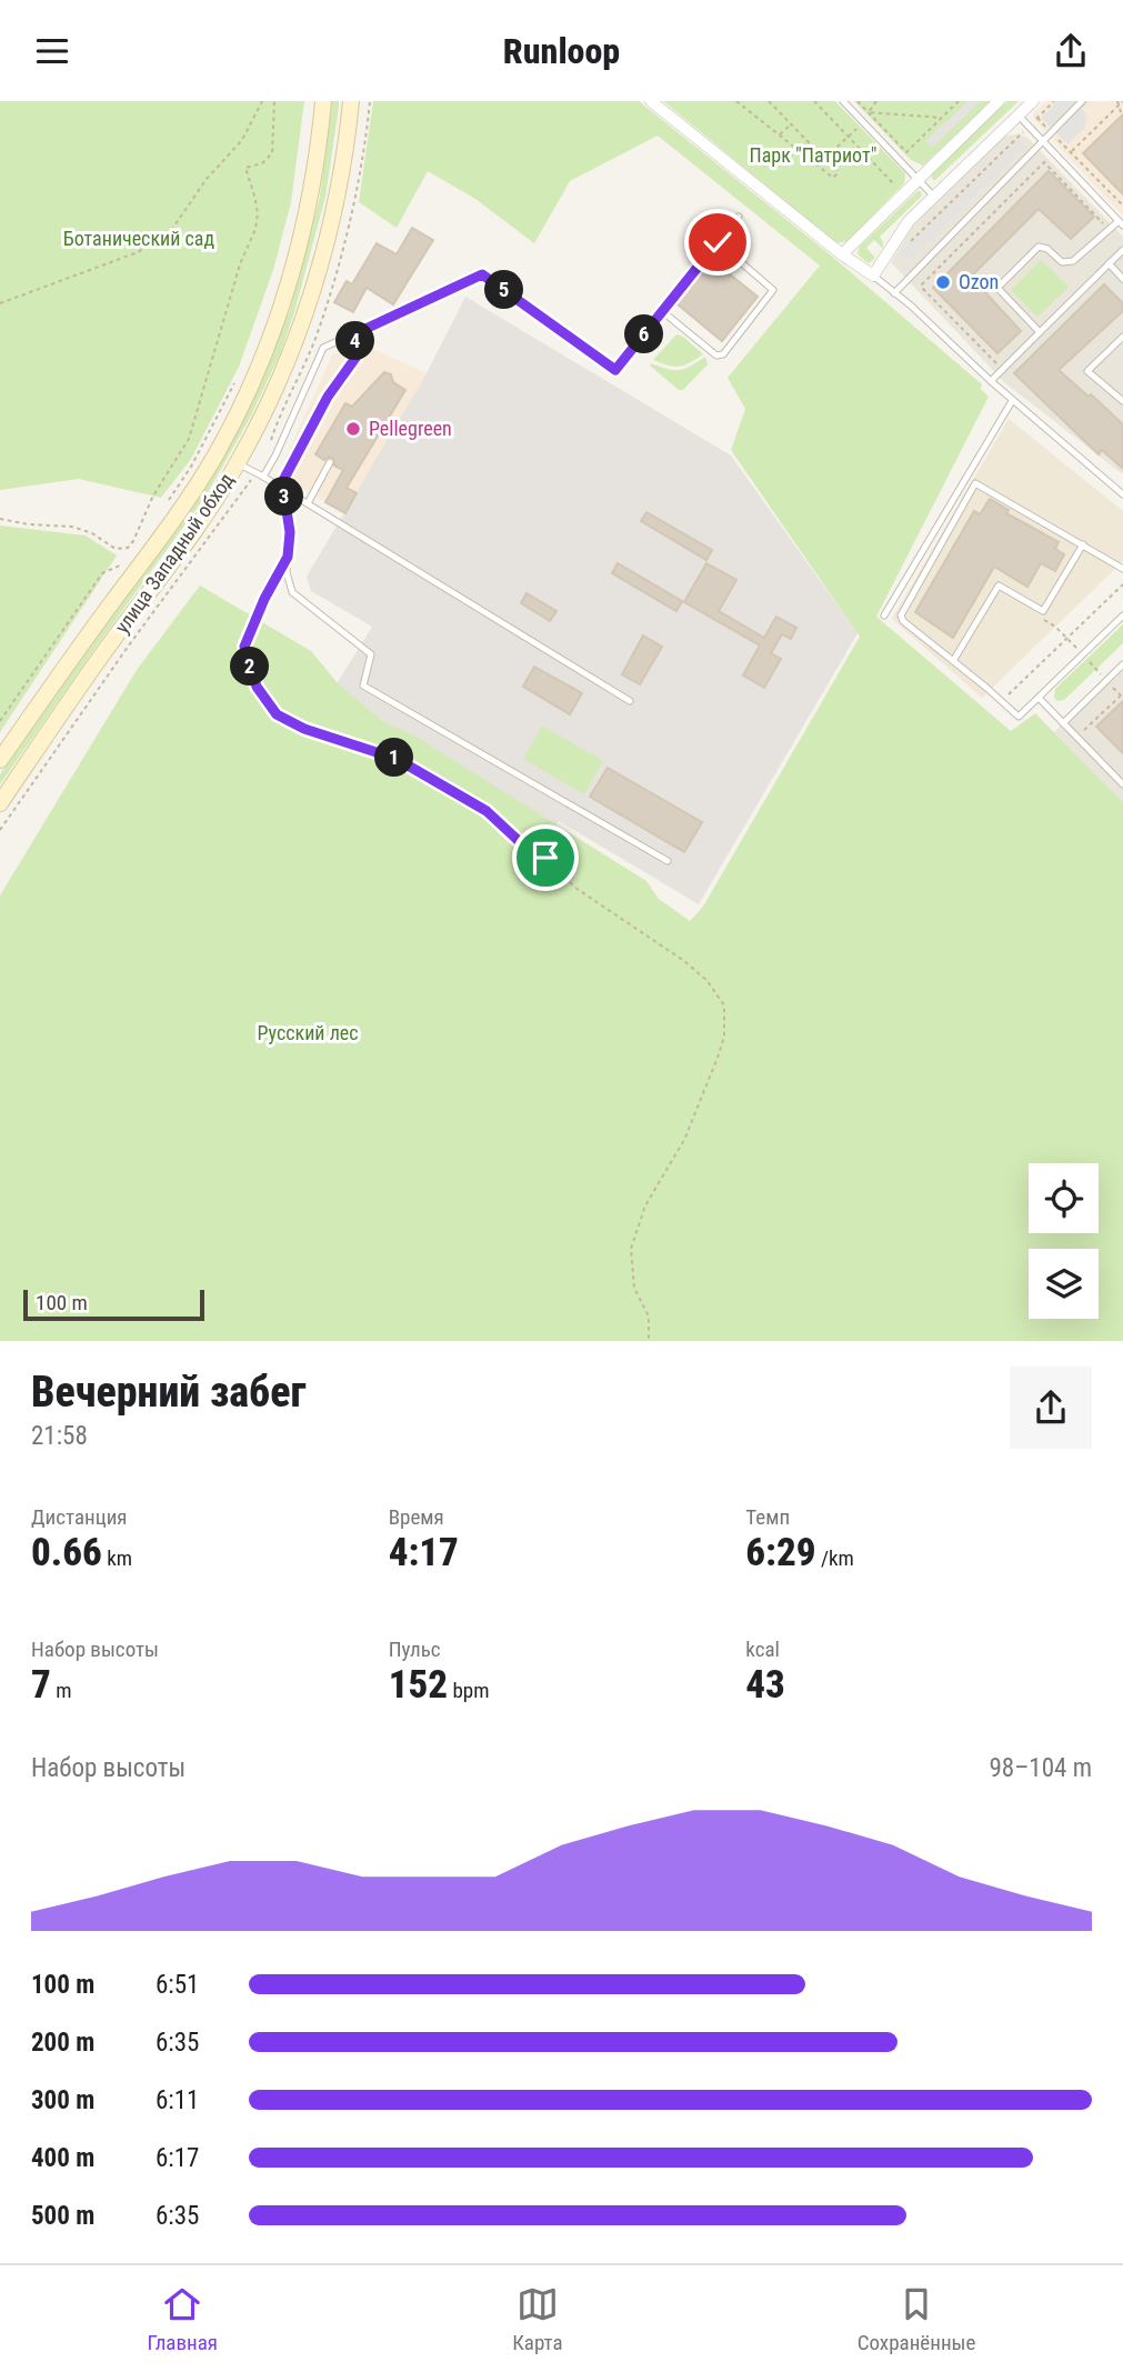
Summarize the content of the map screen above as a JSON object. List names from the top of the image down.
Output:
{
  "streets": {
    "main road": ["улица Западный обход"]
  },
  "parks": ["Парк \"Патриот\"", "Ботанический сад", "Русский лес"],
  "places": ["Ozon", "Pellegreen"],
  "scale_bar": "100 m",
  "page": {
    "header": "Runloop",
    "pins": [
      "5",
      "6",
      "4",
      "3",
      "2",
      "1"
    ],
    "scale": "100 m",
    "heading": ["Вечерний забег", "21:58"],
    "stats": [
      ["Дистанция", "0.66 km"],
      ["Время", "4:17"],
      ["Темп", "6:29 /km"],
      ["Набор высоты", "7 m"],
      ["Пульс", "152 bpm"],
      ["kcal", "43"]
    ],
    "chart": ["Набор высоты", "98–104 m"],
    "list": [
      {
        "name": "100 m",
        "note": "6:51"
      },
      {
        "name": "200 m",
        "note": "6:35"
      },
      {
        "name": "300 m",
        "note": "6:11"
      },
      {
        "name": "400 m",
        "note": "6:17"
      },
      {
        "name": "500 m",
        "note": "6:35"
      }
    ],
    "tabs": ["Главная", "Карта", "Сохранённые"]
  }
}
